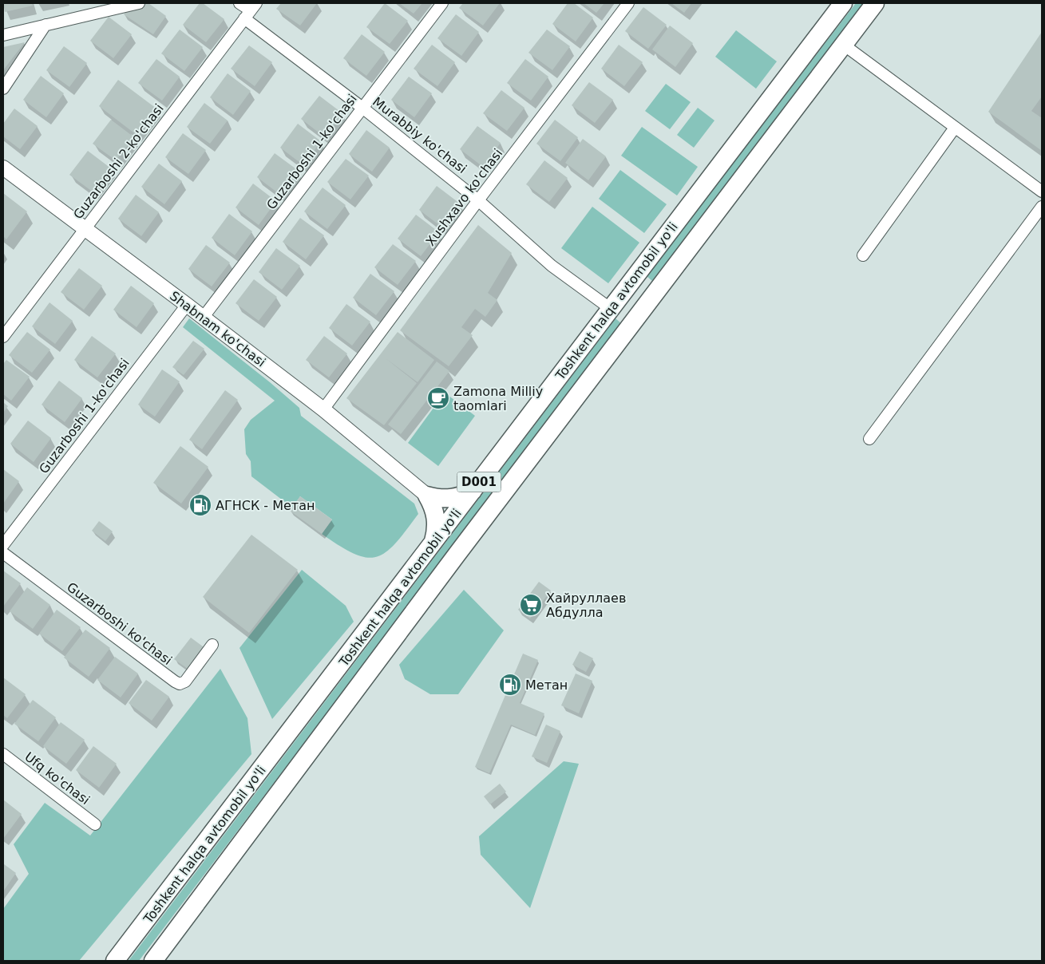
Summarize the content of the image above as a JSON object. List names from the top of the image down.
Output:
{
  "streets": {
    "highway": ["Toshkent halqa avtomobil yo'li", "D001"],
    "street": [
      "Murabbiy ko'chasi",
      "Guzarboshi 1-ko'chasi",
      "Guzarboshi 2-ko'chasi",
      "Xushxavo ko'chasi",
      "Shabnam ko'chasi",
      "Guzarboshi ko'chasi",
      "Ufq ko'chasi"
    ]
  },
  "crossings": [
    ["Murabbiy ko'chasi", "Guzarboshi 1-ko'chasi"],
    ["Murabbiy ko'chasi", "Guzarboshi 2-ko'chasi"],
    ["Murabbiy ko'chasi", "Xushxavo ko'chasi"],
    ["Murabbiy ko'chasi", "Toshkent halqa avtomobil yo'li"],
    ["Guzarboshi 1-ko'chasi", "Shabnam ko'chasi"],
    ["Guzarboshi 2-ko'chasi", "Shabnam ko'chasi"],
    ["Xushxavo ko'chasi", "Shabnam ko'chasi"]
  ],
  "places": {
    "cafe": ["Zamona Milliy taomlari"],
    "fuel station": ["АГНСК - Метан", "Метан"],
    "supermarket": ["Хайруллаев Абдулла"]
  }
}
